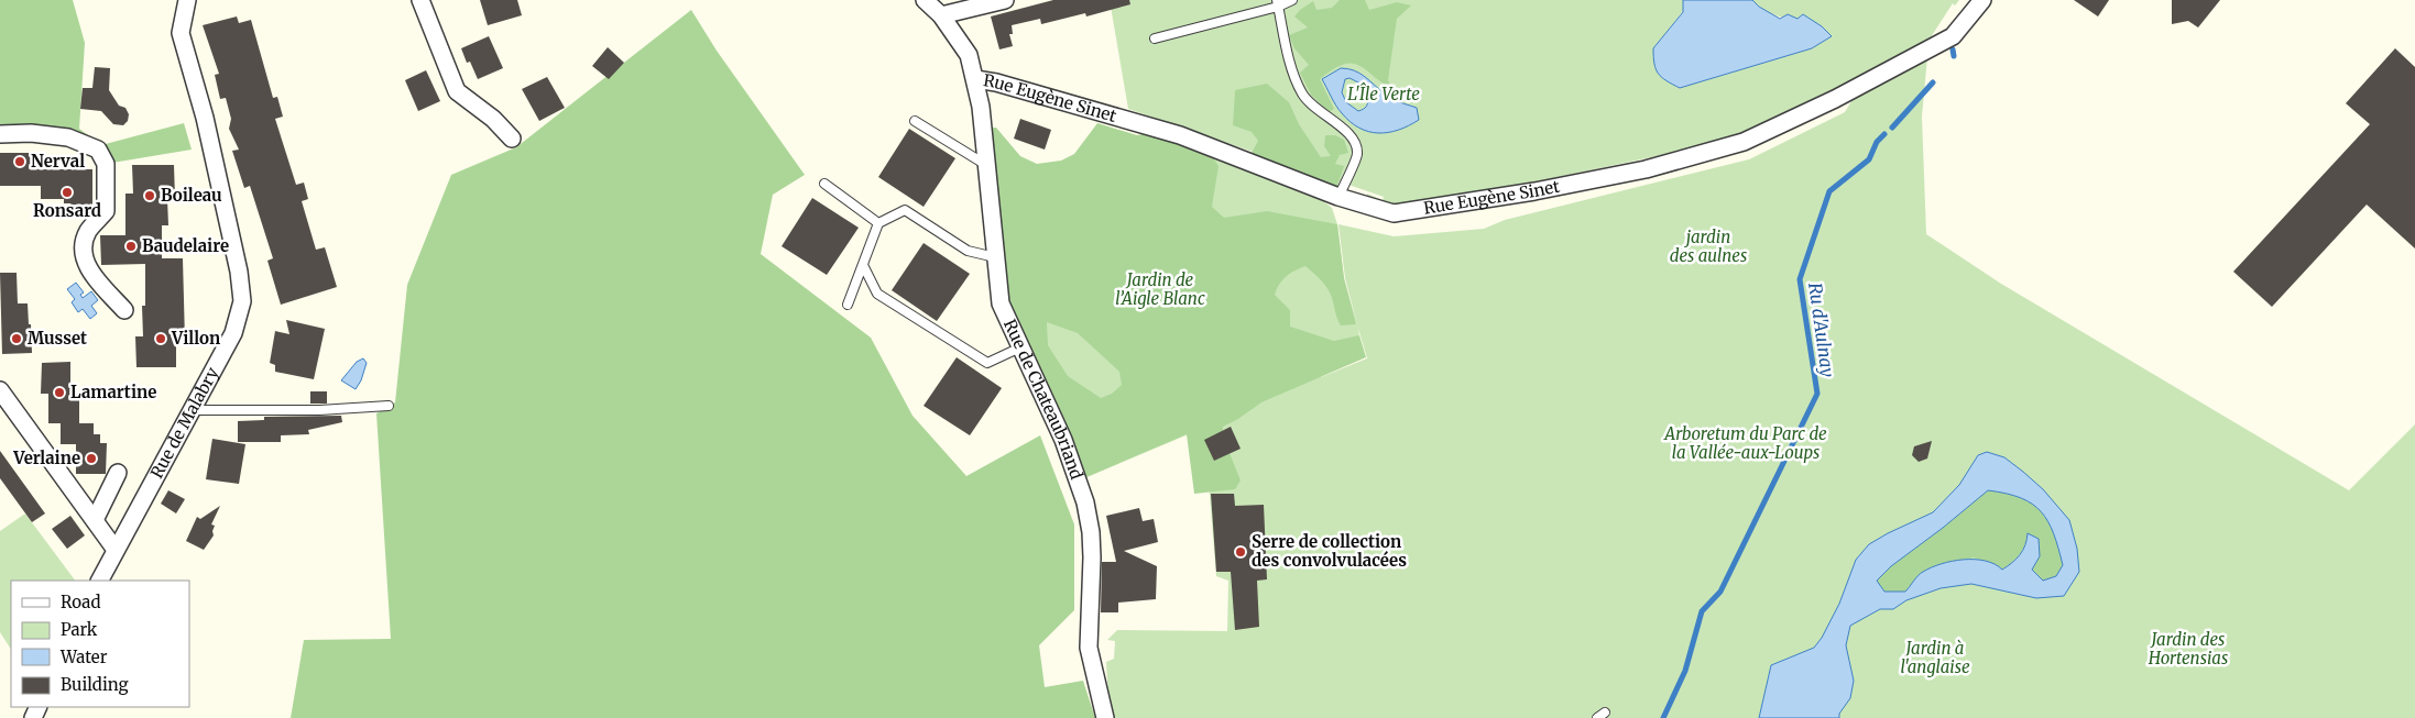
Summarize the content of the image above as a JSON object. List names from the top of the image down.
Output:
{
  "streets": {
    "street": ["Rue Eugène Sinet", "Rue de Chateaubriand", "Rue de Malabry"]
  },
  "crossings": [
    ["Rue Eugène Sinet", "Rue de Chateaubriand"]
  ],
  "water": ["Ru d'Aulnay"],
  "parks": [
    "L'Île Verte",
    "jardin des aulnes",
    "Jardin de l’Aigle Blanc",
    "Arboretum du Parc de la Vallée-aux-Loups",
    "Jardin des Hortensias",
    "Jardin à l'anglaise"
  ],
  "places": [
    "Nerval",
    "Ronsard",
    "Boileau",
    "Baudelaire",
    "Musset",
    "Villon",
    "Lamartine",
    "Verlaine",
    "Serre de collection des convolvulacées"
  ],
  "legend": [
    "Road",
    "Park",
    "Water",
    "Building"
  ]
}
